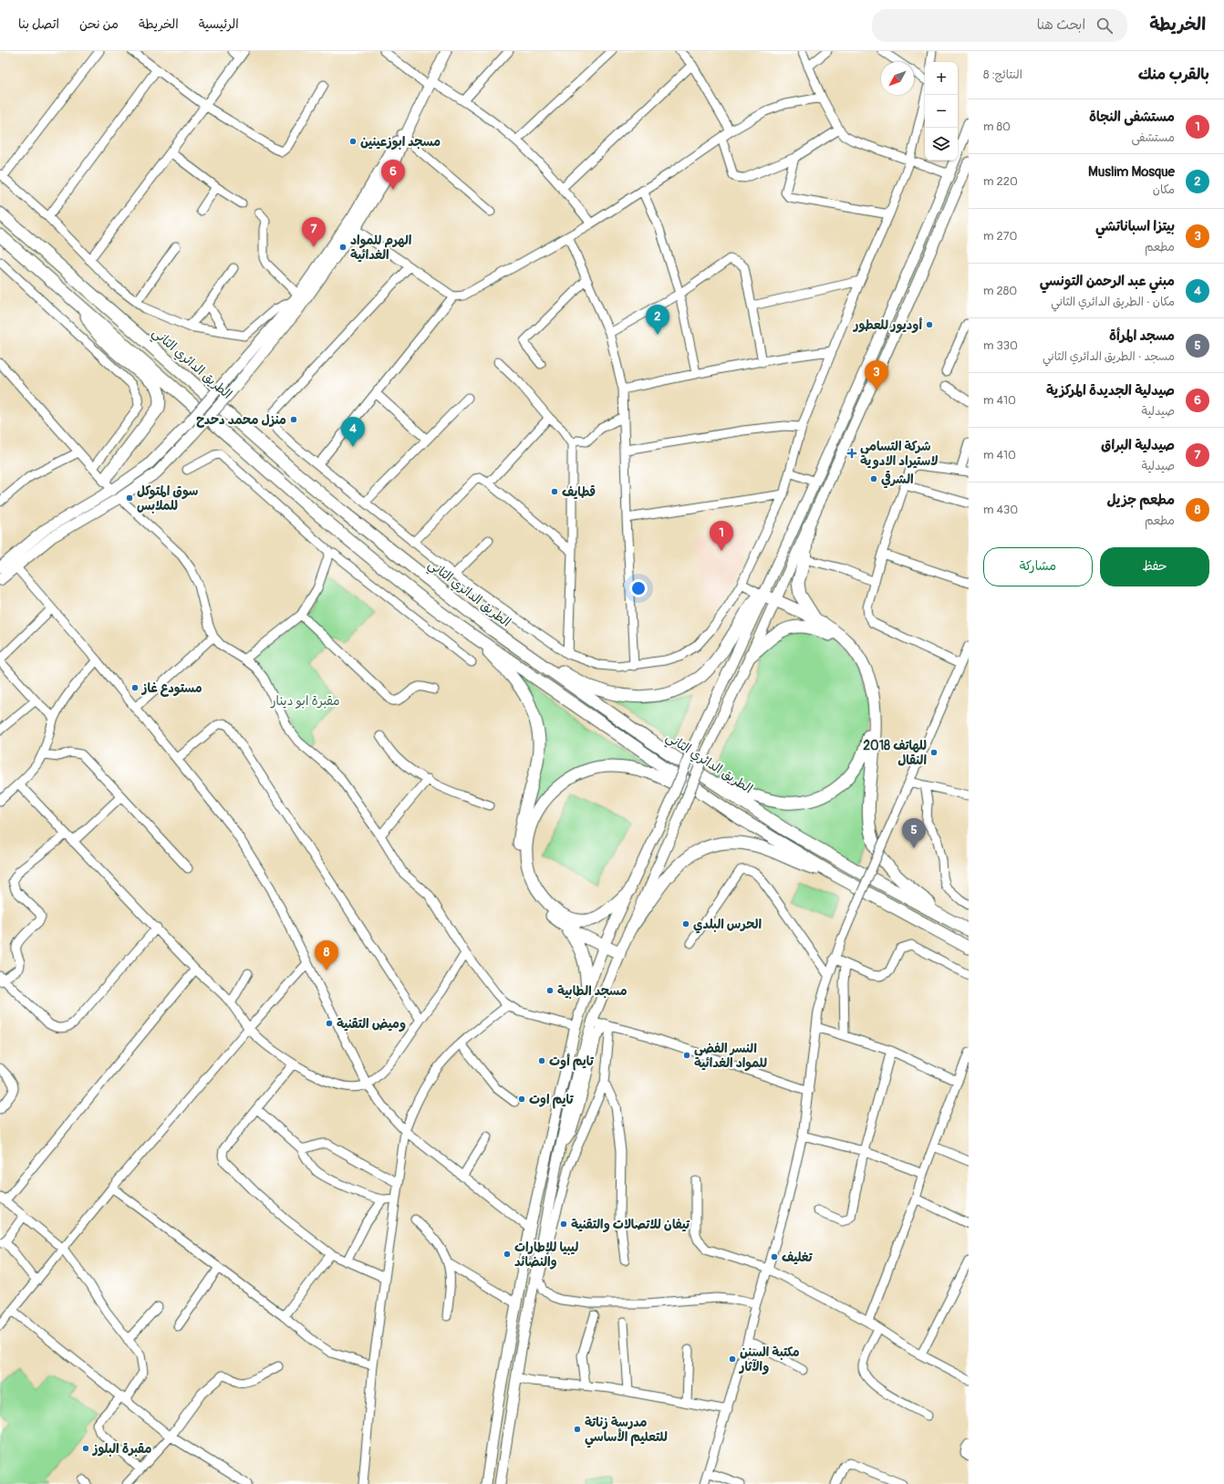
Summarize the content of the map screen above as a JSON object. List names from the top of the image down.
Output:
{
  "streets": {
    "highway": ["الطريق الدائري الثاني"]
  },
  "parks": ["مقبرة ابو دينار"],
  "places": {
    "other": [
      "مسجد ابوزعينين",
      "الهرم للمواد الغدائية",
      "أوديور للعطور",
      "منزل محمد دحدح",
      "الشرقي",
      "قطايف",
      "سوق المتوكل للملابس",
      "مستودع غاز",
      "2018 للهاتف النقال",
      "الحرس البلدي",
      "مسجد الطابية",
      "وميض التقنية",
      "النسر الفضي للمواد الغدائية",
      "تايم أوت",
      "تايم اوت",
      "تيفان للاتصالات والتقنية",
      "ليبيا للإطارات والنضائد",
      "تغليف",
      "مكتبة السنن والآثار",
      "مدرسة زناتة للتعليم الأساسي",
      "مقبرة البلوز"
    ],
    "health": ["شركة التسامي لاستيراد الادوية"]
  },
  "north": "bottom left",
  "page": {
    "header": "الخريطة",
    "search": "ابحث هنا",
    "nav": [
      "الرئيسية",
      "الخريطة",
      "من نحن",
      "اتصل بنا"
    ],
    "heading": ["بالقرب منك", "النتائج: 8"],
    "map_buttons": ["+", "−"],
    "list": [
      {
        "mark": "1",
        "name": "مستشفى النجاة",
        "note": "مستشفى",
        "value": "80 m"
      },
      {
        "mark": "2",
        "name": "Muslim Mosque",
        "note": "مكان",
        "value": "220 m"
      },
      {
        "mark": "3",
        "name": "بيتزا اسباناتشي",
        "note": "مطعم",
        "value": "270 m"
      },
      {
        "mark": "4",
        "name": "مبني عبد الرحمن التونسي",
        "note": "مكان · الطريق الدائري الثاني",
        "value": "280 m"
      },
      {
        "mark": "5",
        "name": "مسجد المرأة",
        "note": "مسجد · الطريق الدائري الثاني",
        "value": "330 m"
      },
      {
        "mark": "6",
        "name": "صيدلية الجديدة المركزية",
        "note": "صيدلية",
        "value": "410 m"
      },
      {
        "mark": "7",
        "name": "صيدلية البراق",
        "note": "صيدلية",
        "value": "410 m"
      },
      {
        "mark": "8",
        "name": "مطعم جزيل",
        "note": "مطعم",
        "value": "430 m"
      }
    ],
    "pins": [
      "6",
      "7",
      "2",
      "3",
      "4",
      "1",
      "5",
      "8"
    ],
    "buttons": ["حفظ", "مشاركة"]
  }
}
